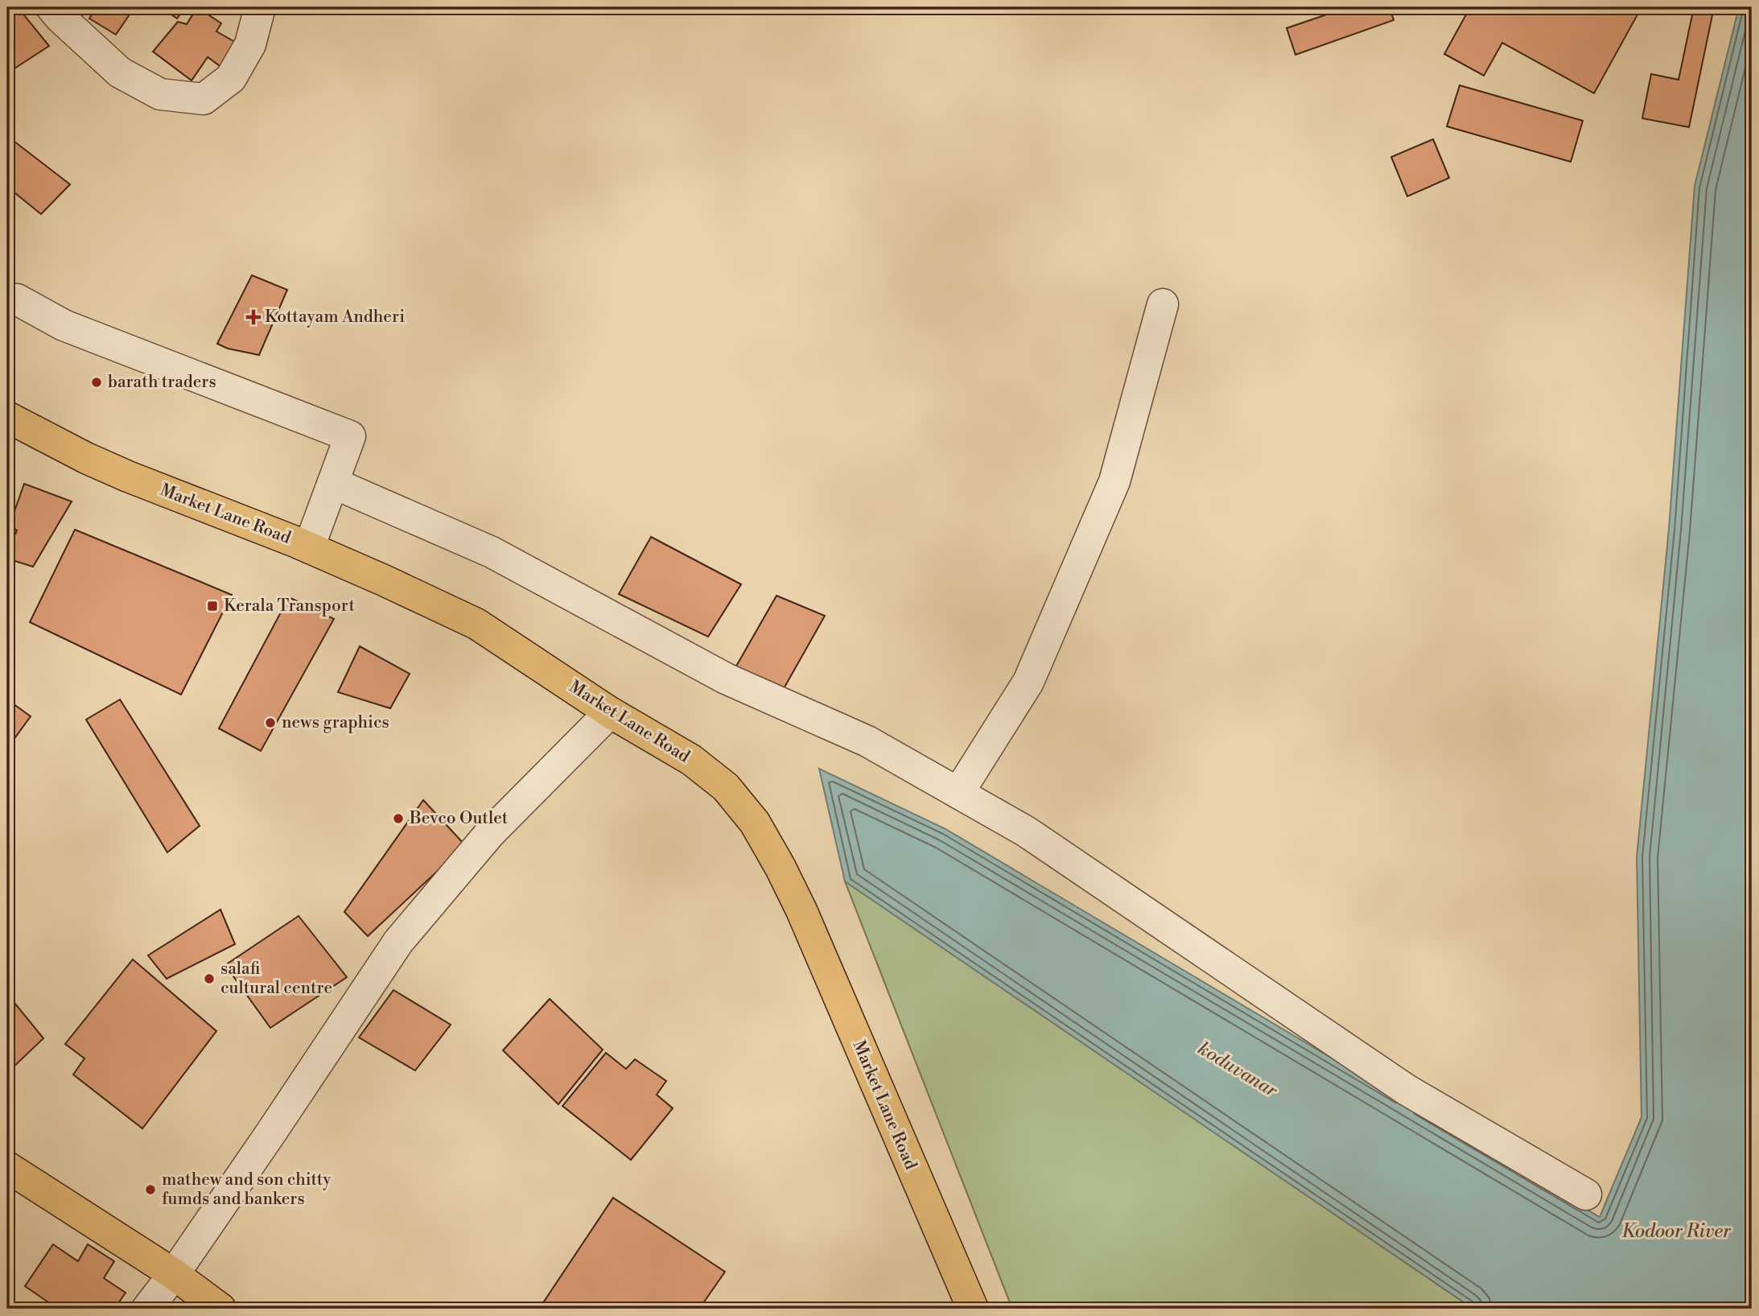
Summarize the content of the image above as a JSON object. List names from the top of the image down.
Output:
{
  "streets": {
    "main road": ["Market Lane Road"]
  },
  "water": ["koduvanar", "Kodoor River"],
  "places": {
    "health": ["Kottayam Andheri"],
    "other": [
      "barath traders",
      "news graphics",
      "Bevco Outlet",
      "salafi cultural centre",
      "mathew and son chitty fumds and bankers"
    ],
    "transit": ["Kerala Transport"]
  }
}
